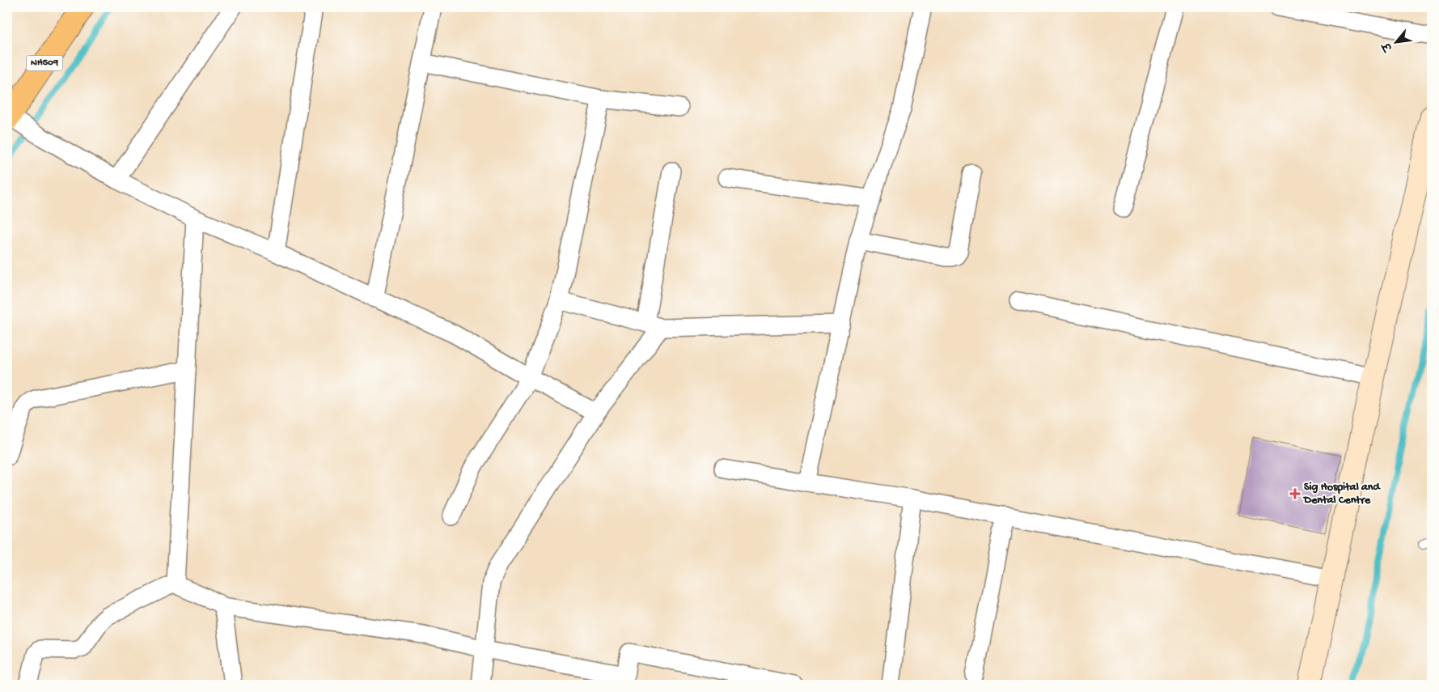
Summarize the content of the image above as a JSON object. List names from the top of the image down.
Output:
{
  "streets": {
    "highway": ["NH509"]
  },
  "places": {
    "health": ["Sig Hospital and Dental Centre"]
  },
  "north": "bottom left"
}
